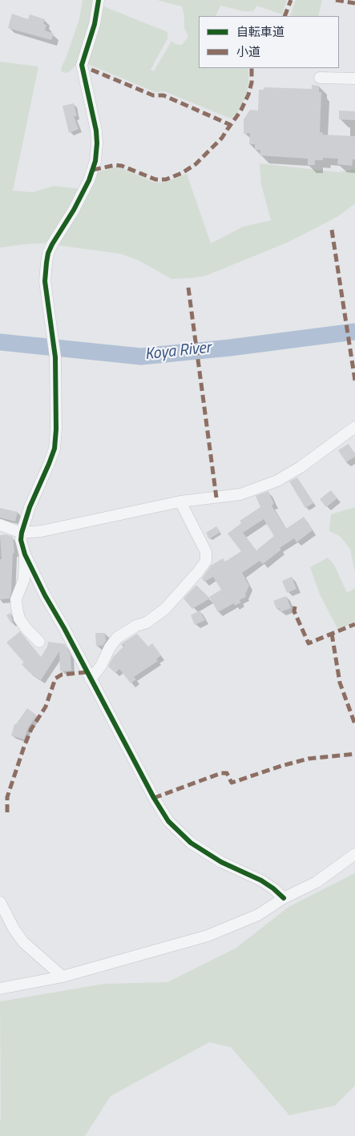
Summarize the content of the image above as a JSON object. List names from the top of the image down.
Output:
{
  "water": ["Koya River"],
  "legend": ["自転車道", "小道"]
}
